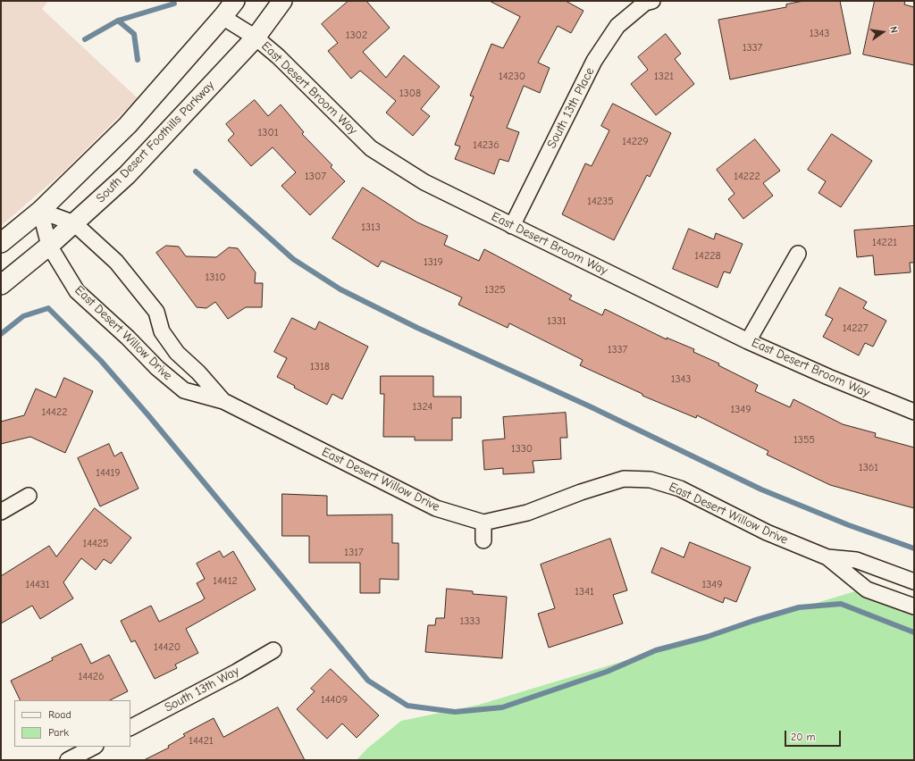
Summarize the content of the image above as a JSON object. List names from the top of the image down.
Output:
{
  "streets": {
    "street": [
      "East Desert Broom Way",
      "South 13th Place",
      "South Desert Foothills Parkway",
      "East Desert Willow Drive",
      "South 13th Way"
    ]
  },
  "crossings": [
    ["East Desert Broom Way", "South 13th Place"],
    ["East Desert Broom Way", "South Desert Foothills Parkway"],
    ["South Desert Foothills Parkway", "East Desert Willow Drive"]
  ],
  "house_numbers": [
    "1343",
    "1302",
    "1337",
    "14230",
    "1321",
    "1308",
    "1301",
    "14229",
    "14236",
    "1307",
    "14222",
    "14235",
    "1313",
    "14221",
    "14228",
    "1319",
    "1310",
    "1325",
    "1331",
    "14227",
    "1337",
    "1318",
    "1343",
    "1324",
    "1349",
    "14422",
    "1355",
    "1330",
    "1361",
    "14419",
    "14425",
    "1317",
    "14412",
    "14431",
    "1349",
    "1341",
    "1333",
    "14420",
    "14426",
    "14409",
    "14421"
  ],
  "legend": ["Road", "Park"],
  "scale_bar": "20 m",
  "north": "right"
}
